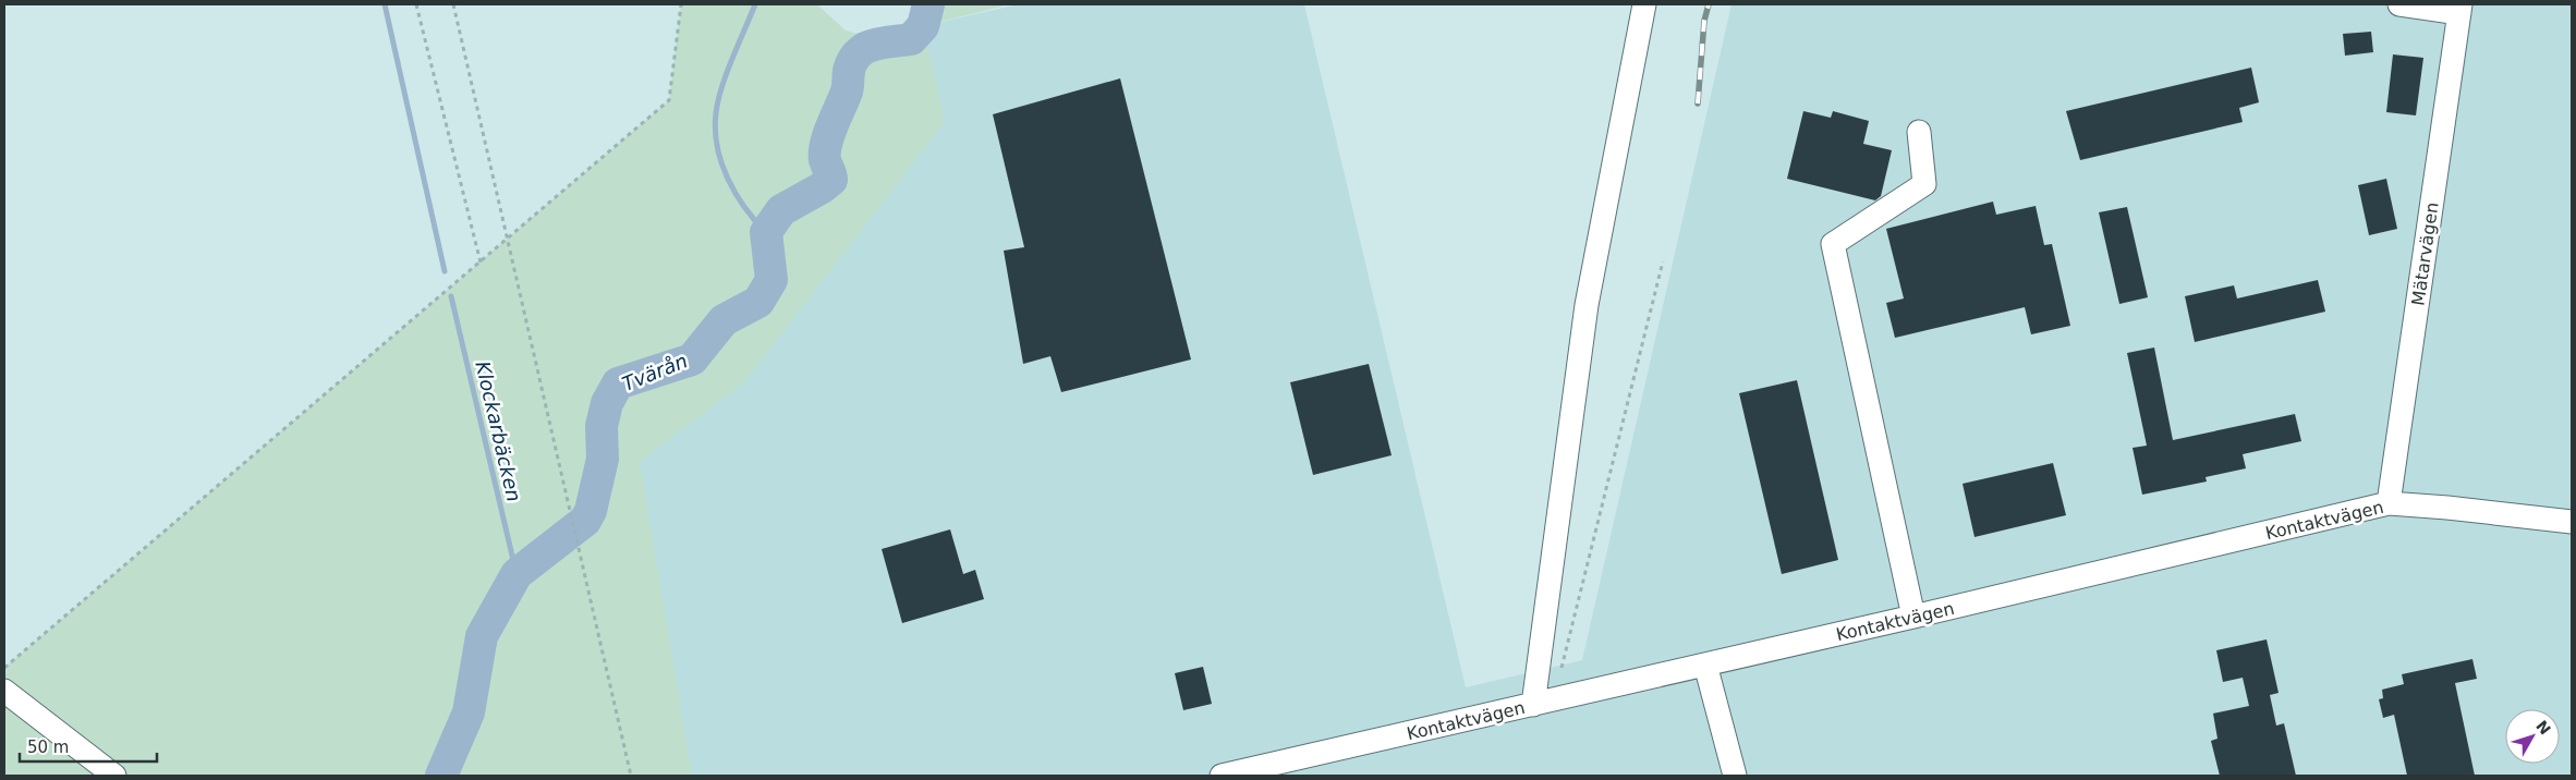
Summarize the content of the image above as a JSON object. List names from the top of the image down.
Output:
{
  "streets": {
    "street": ["Mätarvägen", "Kontaktvägen"]
  },
  "crossings": [
    ["Mätarvägen", "Kontaktvägen"]
  ],
  "water": ["Tvärån", "Klockarbäcken"],
  "scale_bar": "50 m",
  "north": "top right"
}
